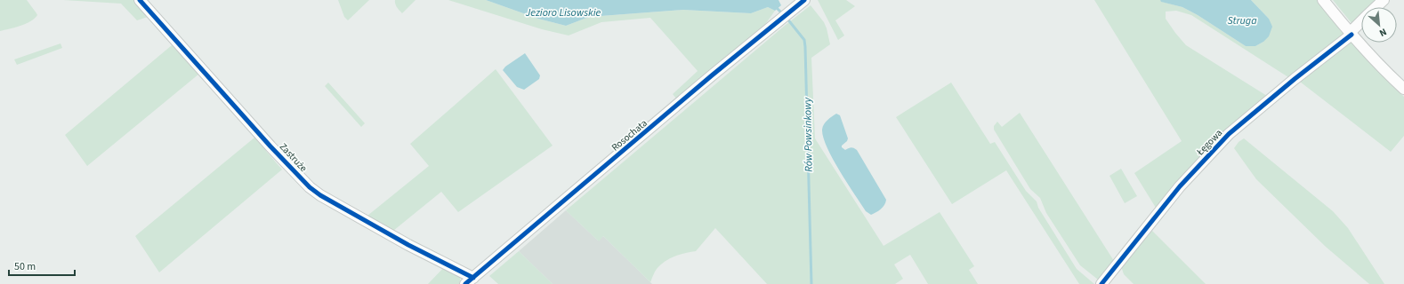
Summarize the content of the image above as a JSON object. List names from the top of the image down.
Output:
{
  "streets": {
    "street": ["Rosochata", "Łęgowa", "Zastruże"]
  },
  "crossings": [
    ["Rosochata", "Zastruże"]
  ],
  "water": ["Jezioro Lisowskie", "Struga", "Rów Powsinkowy"],
  "scale_bar": "50 m",
  "north": "bottom right"
}
